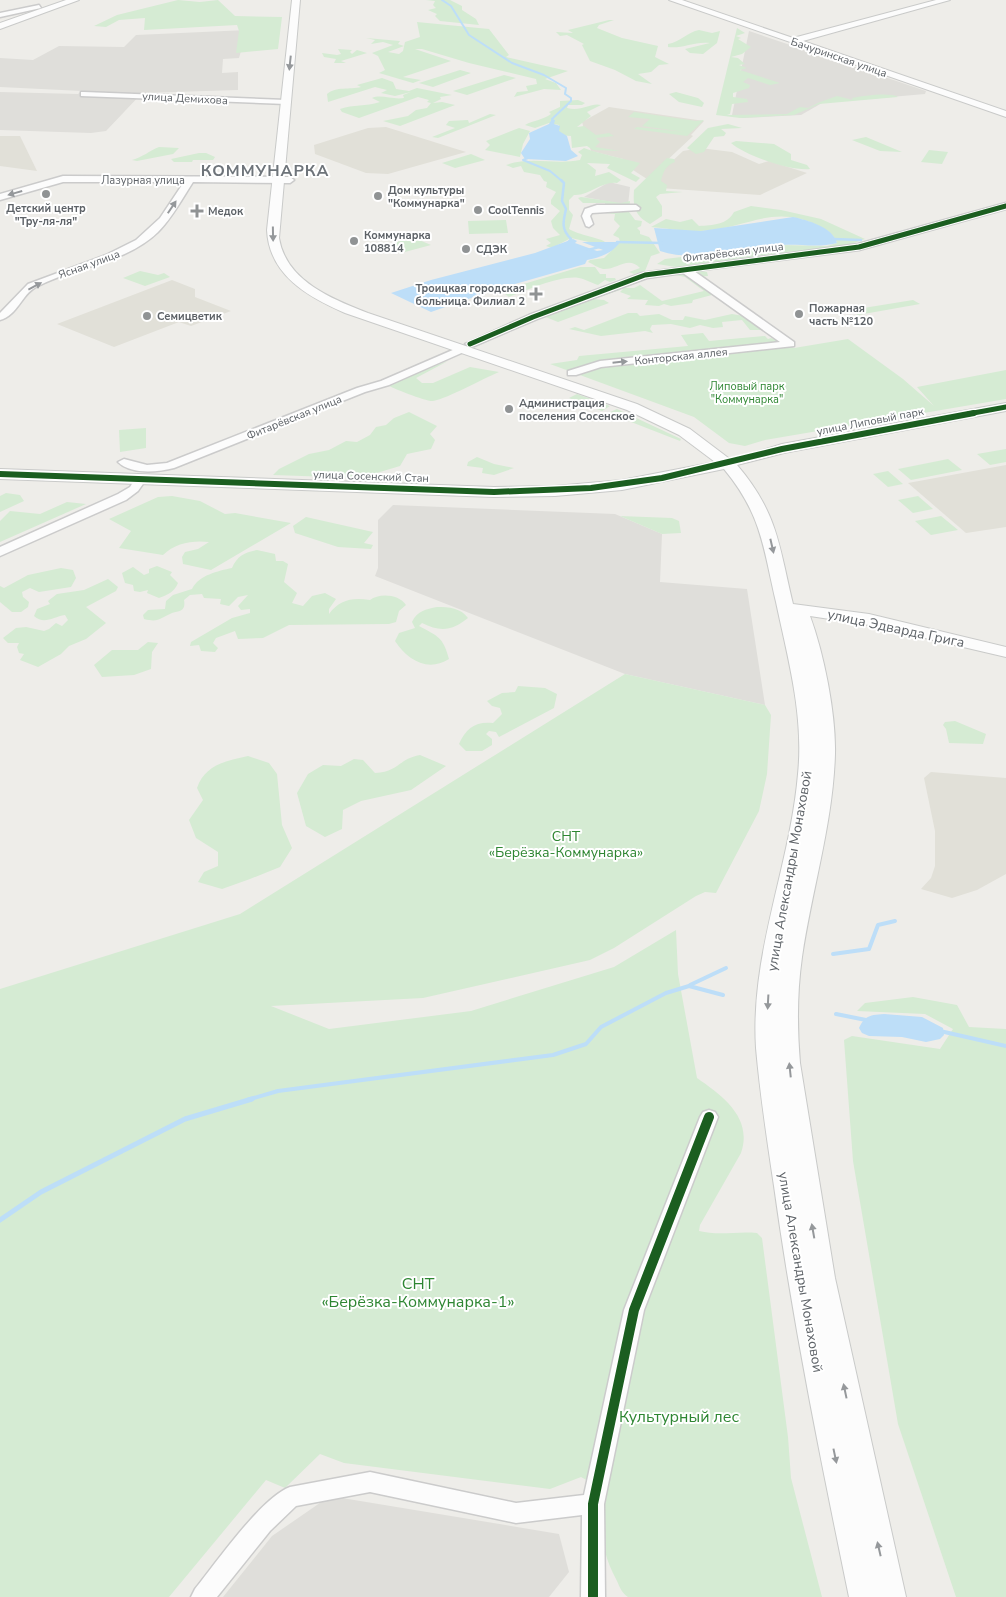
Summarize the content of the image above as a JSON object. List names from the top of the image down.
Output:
{
  "streets": {
    "main road": [
      "Бачуринская улица",
      "улица Липовый парк",
      "улица Сосенский Стан",
      "улица Эдварда Грига",
      "улица Александры Монаховой"
    ],
    "street": [
      "улица Демихова",
      "Лазурная улица",
      "Фитарёвская улица",
      "Ясная улица",
      "Конторская аллея"
    ]
  },
  "crossings": [
    ["улица Демихова", "улица Александры Монаховой"],
    ["Лазурная улица", "Ясная улица"],
    ["Лазурная улица", "улица Александры Монаховой"],
    ["Фитарёвская улица", "Конторская аллея"],
    ["Фитарёвская улица", "улица Александры Монаховой"],
    ["улица Липовый парк", "улица Сосенский Стан"],
    ["улица Липовый парк", "улица Александры Монаховой"],
    ["улица Сосенский Стан", "улица Александры Монаховой"],
    ["улица Эдварда Грига", "улица Александры Монаховой"]
  ],
  "one_way": ["Лазурная улица", "Ясная улица"],
  "districts": ["КОММУНАРКА"],
  "parks": [
    "Липовый парк \"Коммунарка\"",
    "СНТ «Берёзка-Коммунарка»",
    "СНТ «Берёзка-Коммунарка-1»",
    "Культурный лес"
  ],
  "places": {
    "other": [
      "Детский центр \"Тру-ля-ля\"",
      "Дом культуры \"Коммунарка\"",
      "CoolTennis",
      "Коммунарка 108814",
      "СДЭК",
      "Пожарная часть №120",
      "Семицветик",
      "Администрация поселения Сосенское"
    ],
    "health": ["Медок", "Троицкая городская больница. Филиал 2"]
  }
}
